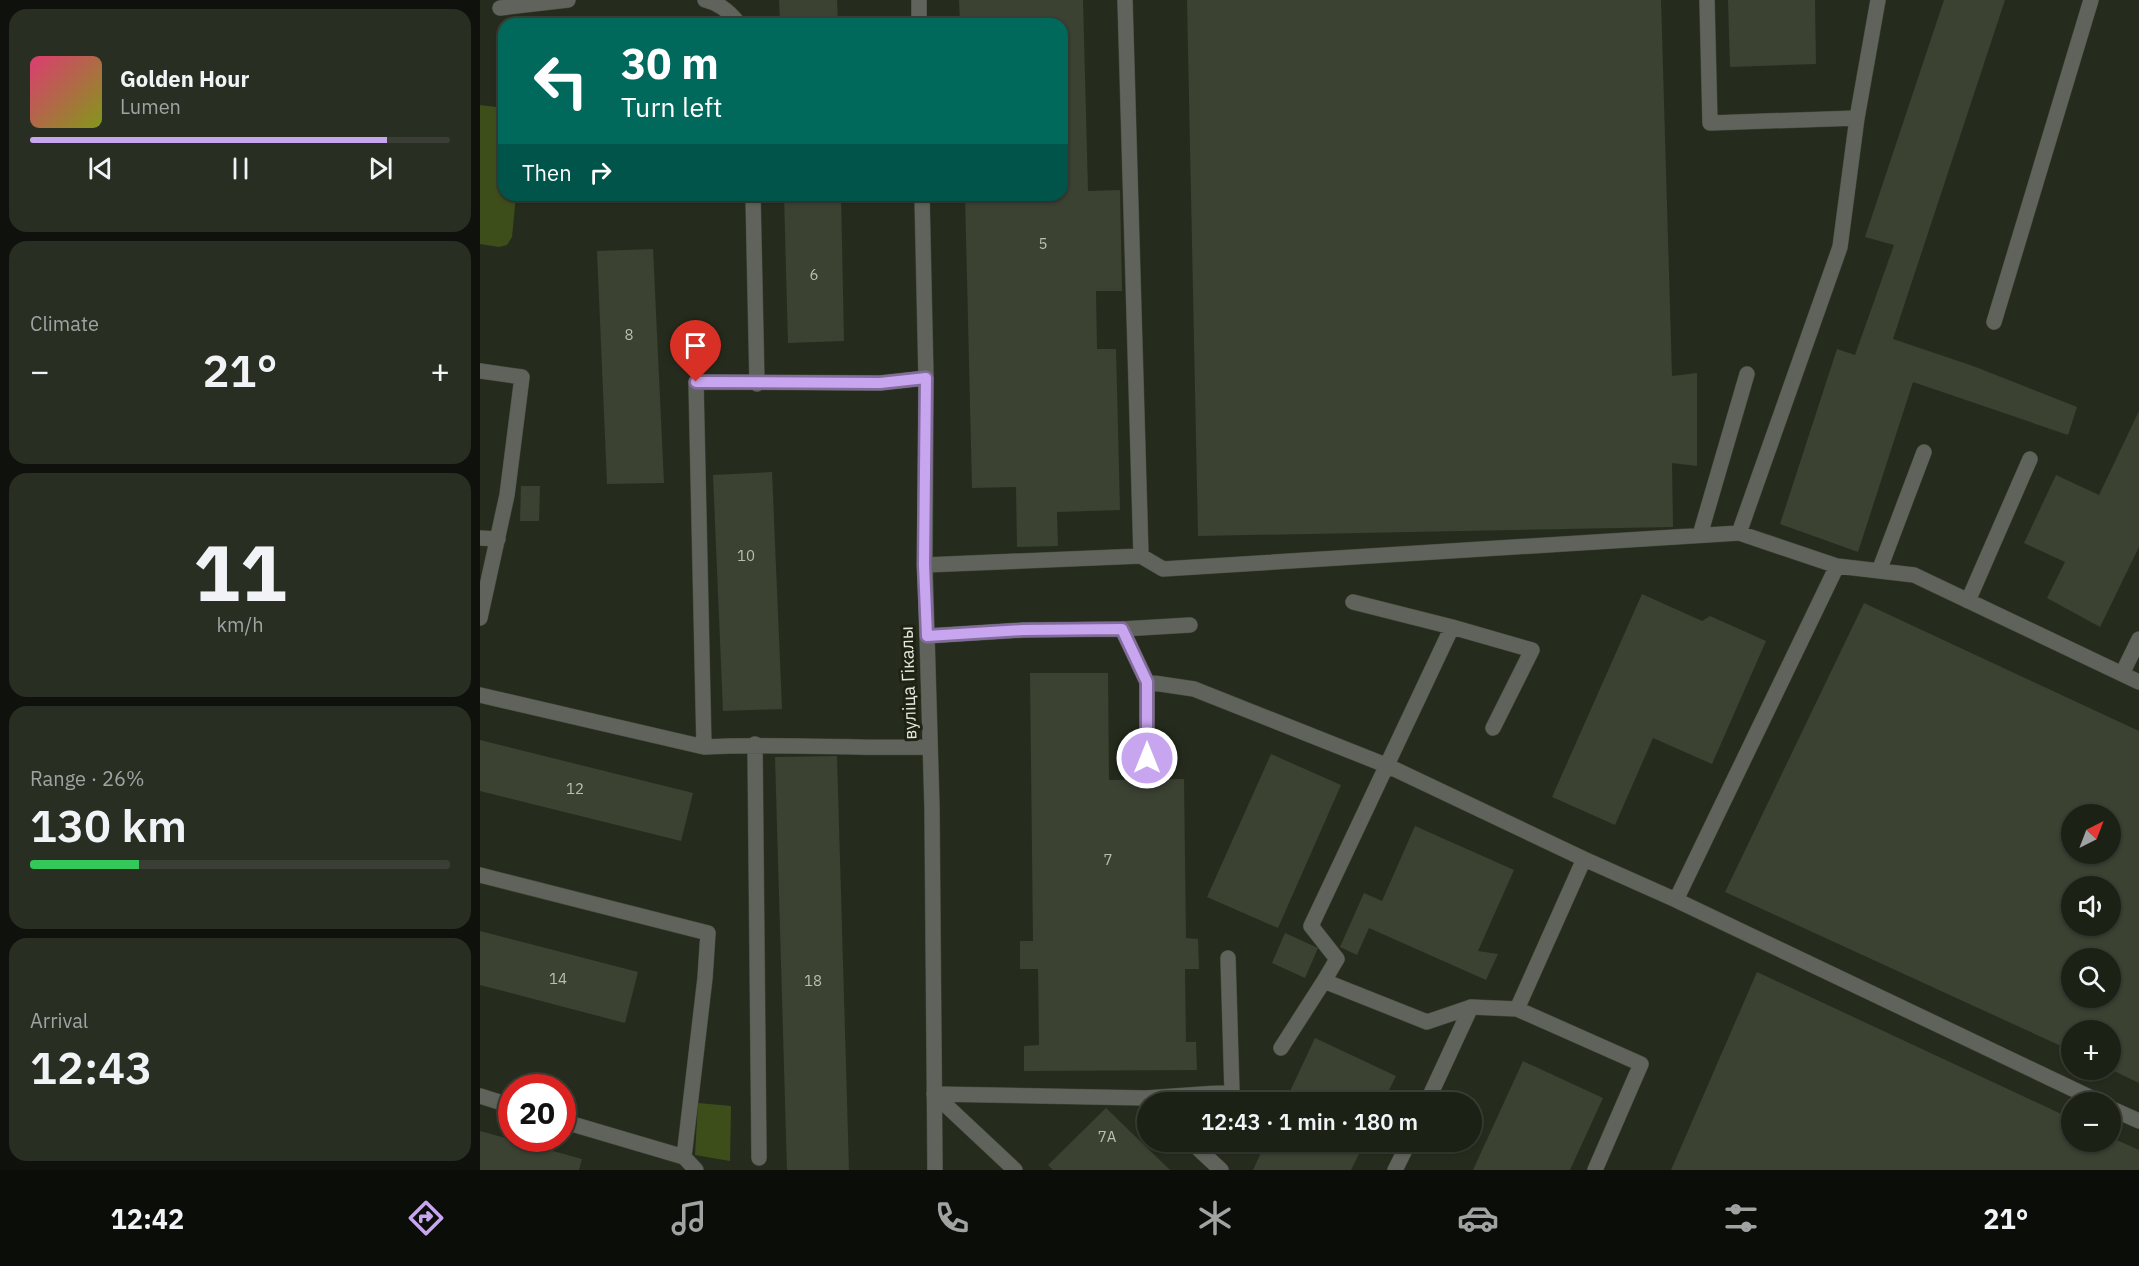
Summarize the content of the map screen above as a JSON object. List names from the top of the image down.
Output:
{
  "streets": {
    "street": ["вуліца Гікалы"]
  },
  "house_numbers": [
    "5",
    "6",
    "8",
    "10",
    "12",
    "7",
    "14",
    "18",
    "7А"
  ],
  "north": "top right",
  "page": {
    "turn": ["30 m", "Turn left"],
    "song": ["Golden Hour", "Lumen"],
    "then": "Then",
    "tile": [
      "Climate",
      ["11", "km/h"],
      ["Range · 26%", "130 km"],
      ["Arrival", "12:43"]
    ],
    "heat": ["−", "21°", "+"],
    "map_buttons": ["+", "−"],
    "limit": "20",
    "trip": "12:43 · 1 min · 180 m",
    "tabs": ["12:42", "21°"]
  }
}
